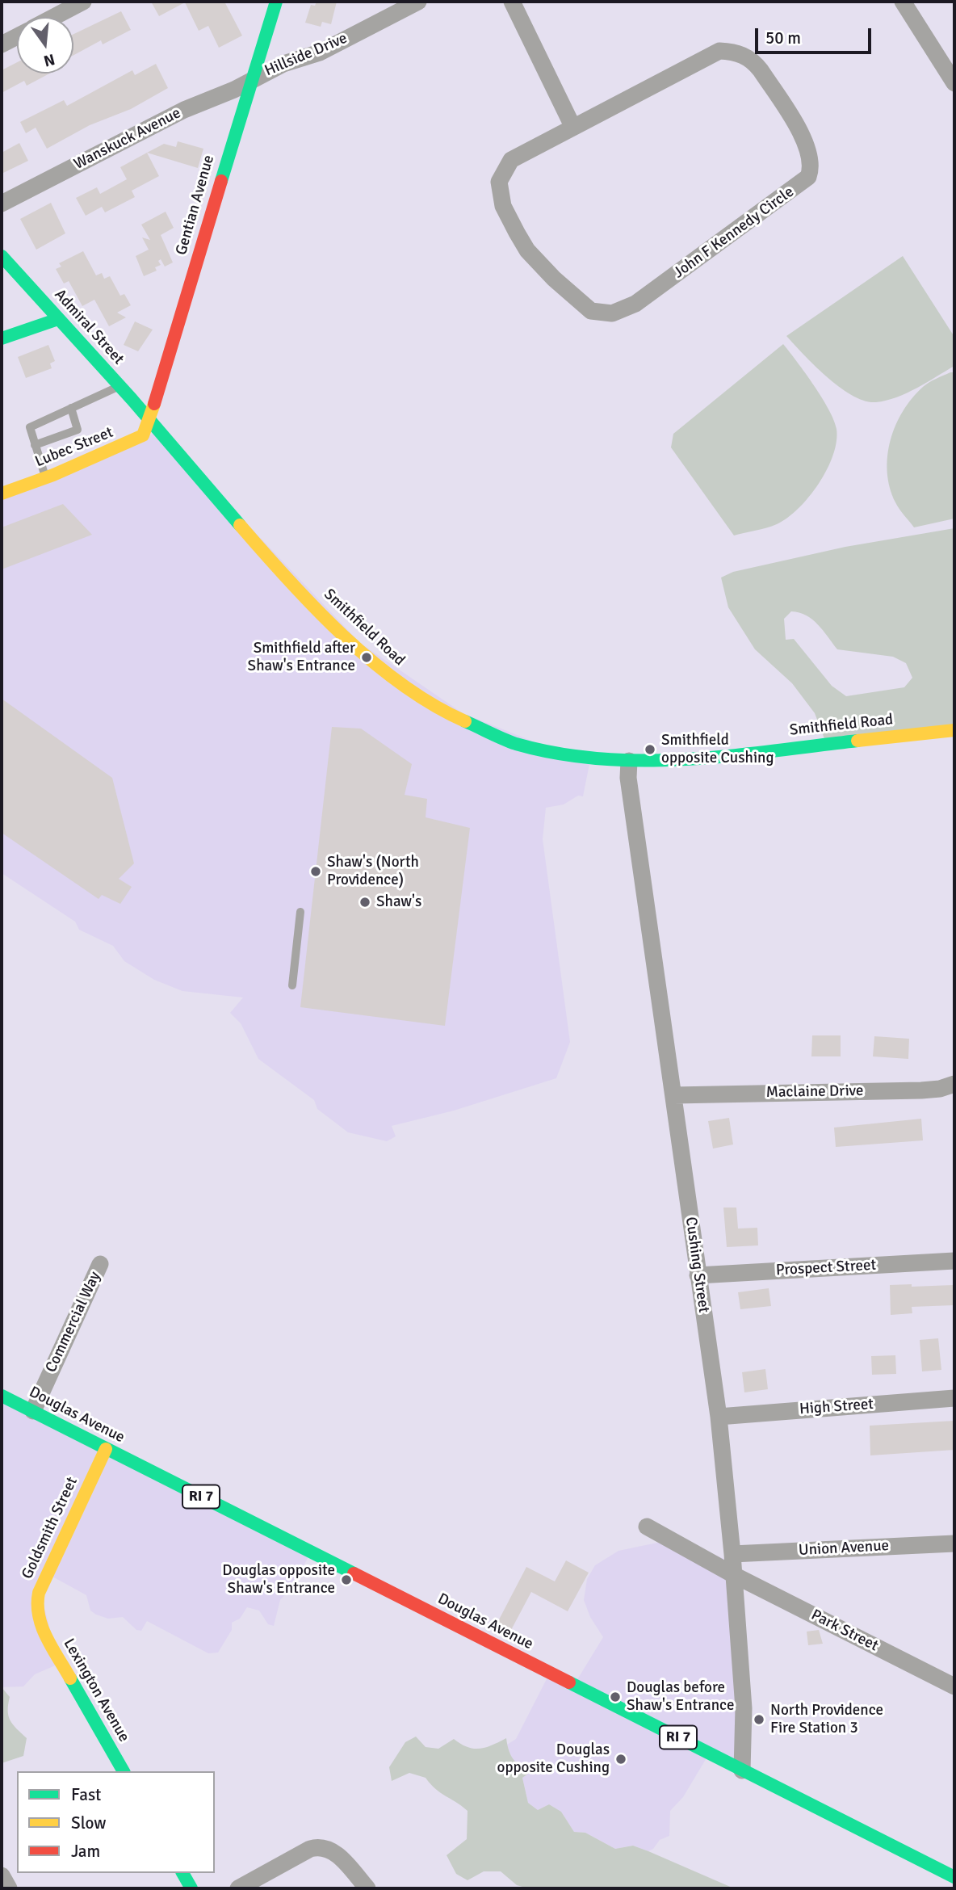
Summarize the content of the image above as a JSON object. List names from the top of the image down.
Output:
{
  "streets": {
    "main road": [
      "Gentian Avenue",
      "Admiral Street",
      "Lubec Street",
      "Smithfield Road",
      "Douglas Avenue",
      "RI 7",
      "Goldsmith Street",
      "Lexington Avenue"
    ],
    "street": [
      "Hillside Drive",
      "Wanskuck Avenue",
      "John F Kennedy Circle",
      "Maclaine Drive",
      "Cushing Street",
      "Prospect Street",
      "Commercial Way",
      "High Street",
      "Union Avenue",
      "Park Street"
    ]
  },
  "crossings": [
    ["Hillside Drive", "Wanskuck Avenue"],
    ["Hillside Drive", "Gentian Avenue"],
    ["Wanskuck Avenue", "Gentian Avenue"],
    ["Gentian Avenue", "Admiral Street"],
    ["Gentian Avenue", "Lubec Street"],
    ["Gentian Avenue", "Smithfield Road"],
    ["Admiral Street", "Lubec Street"],
    ["Admiral Street", "Smithfield Road"],
    ["Lubec Street", "Smithfield Road"],
    ["Smithfield Road", "Cushing Street"],
    ["Maclaine Drive", "Cushing Street"],
    ["Cushing Street", "Prospect Street"],
    ["Cushing Street", "High Street"],
    ["Cushing Street", "Douglas Avenue"],
    ["Cushing Street", "Union Avenue"],
    ["Cushing Street", "Park Street"],
    ["Commercial Way", "Douglas Avenue"],
    ["Douglas Avenue", "Goldsmith Street"],
    ["Goldsmith Street", "Lexington Avenue"]
  ],
  "places": [
    "Smithfield after Shaw's Entrance",
    "Smithfield opposite Cushing",
    "Shaw's (North Providence)",
    "Shaw's",
    "Douglas opposite Shaw's Entrance",
    "Douglas before Shaw's Entrance",
    "North Providence Fire Station 3",
    "Douglas opposite Cushing"
  ],
  "legend": ["Fast", "Slow", "Jam"],
  "scale_bar": "50 m",
  "north": "bottom"
}
